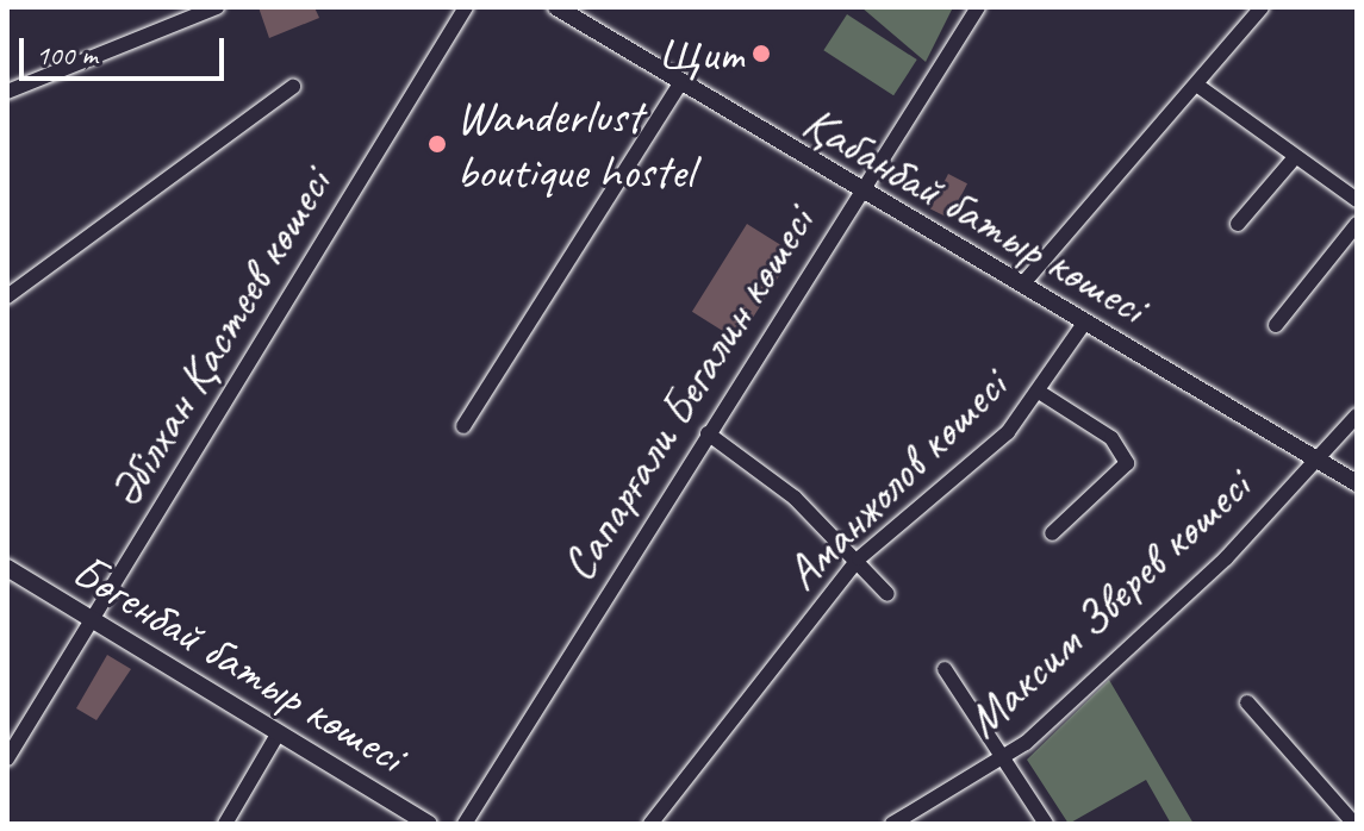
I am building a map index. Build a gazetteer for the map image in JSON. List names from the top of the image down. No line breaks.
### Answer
{"streets":{"street":["Қабанбай батыр көшесі","Әбілхан Қастеев көшесі","Сапарғали Бегалин көшесі","Аманжолов көшесі","Максим Зверев көшесі","Бөгенбай батыр көшесі"]},"crossings":[["Қабанбай батыр көшесі","Сапарғали Бегалин көшесі"],["Қабанбай батыр көшесі","Аманжолов көшесі"],["Қабанбай батыр көшесі","Максим Зверев көшесі"],["Әбілхан Қастеев көшесі","Бөгенбай батыр көшесі"]],"places":["Щит","Wanderlust boutique hostel"],"scale_bar":"100 m"}
